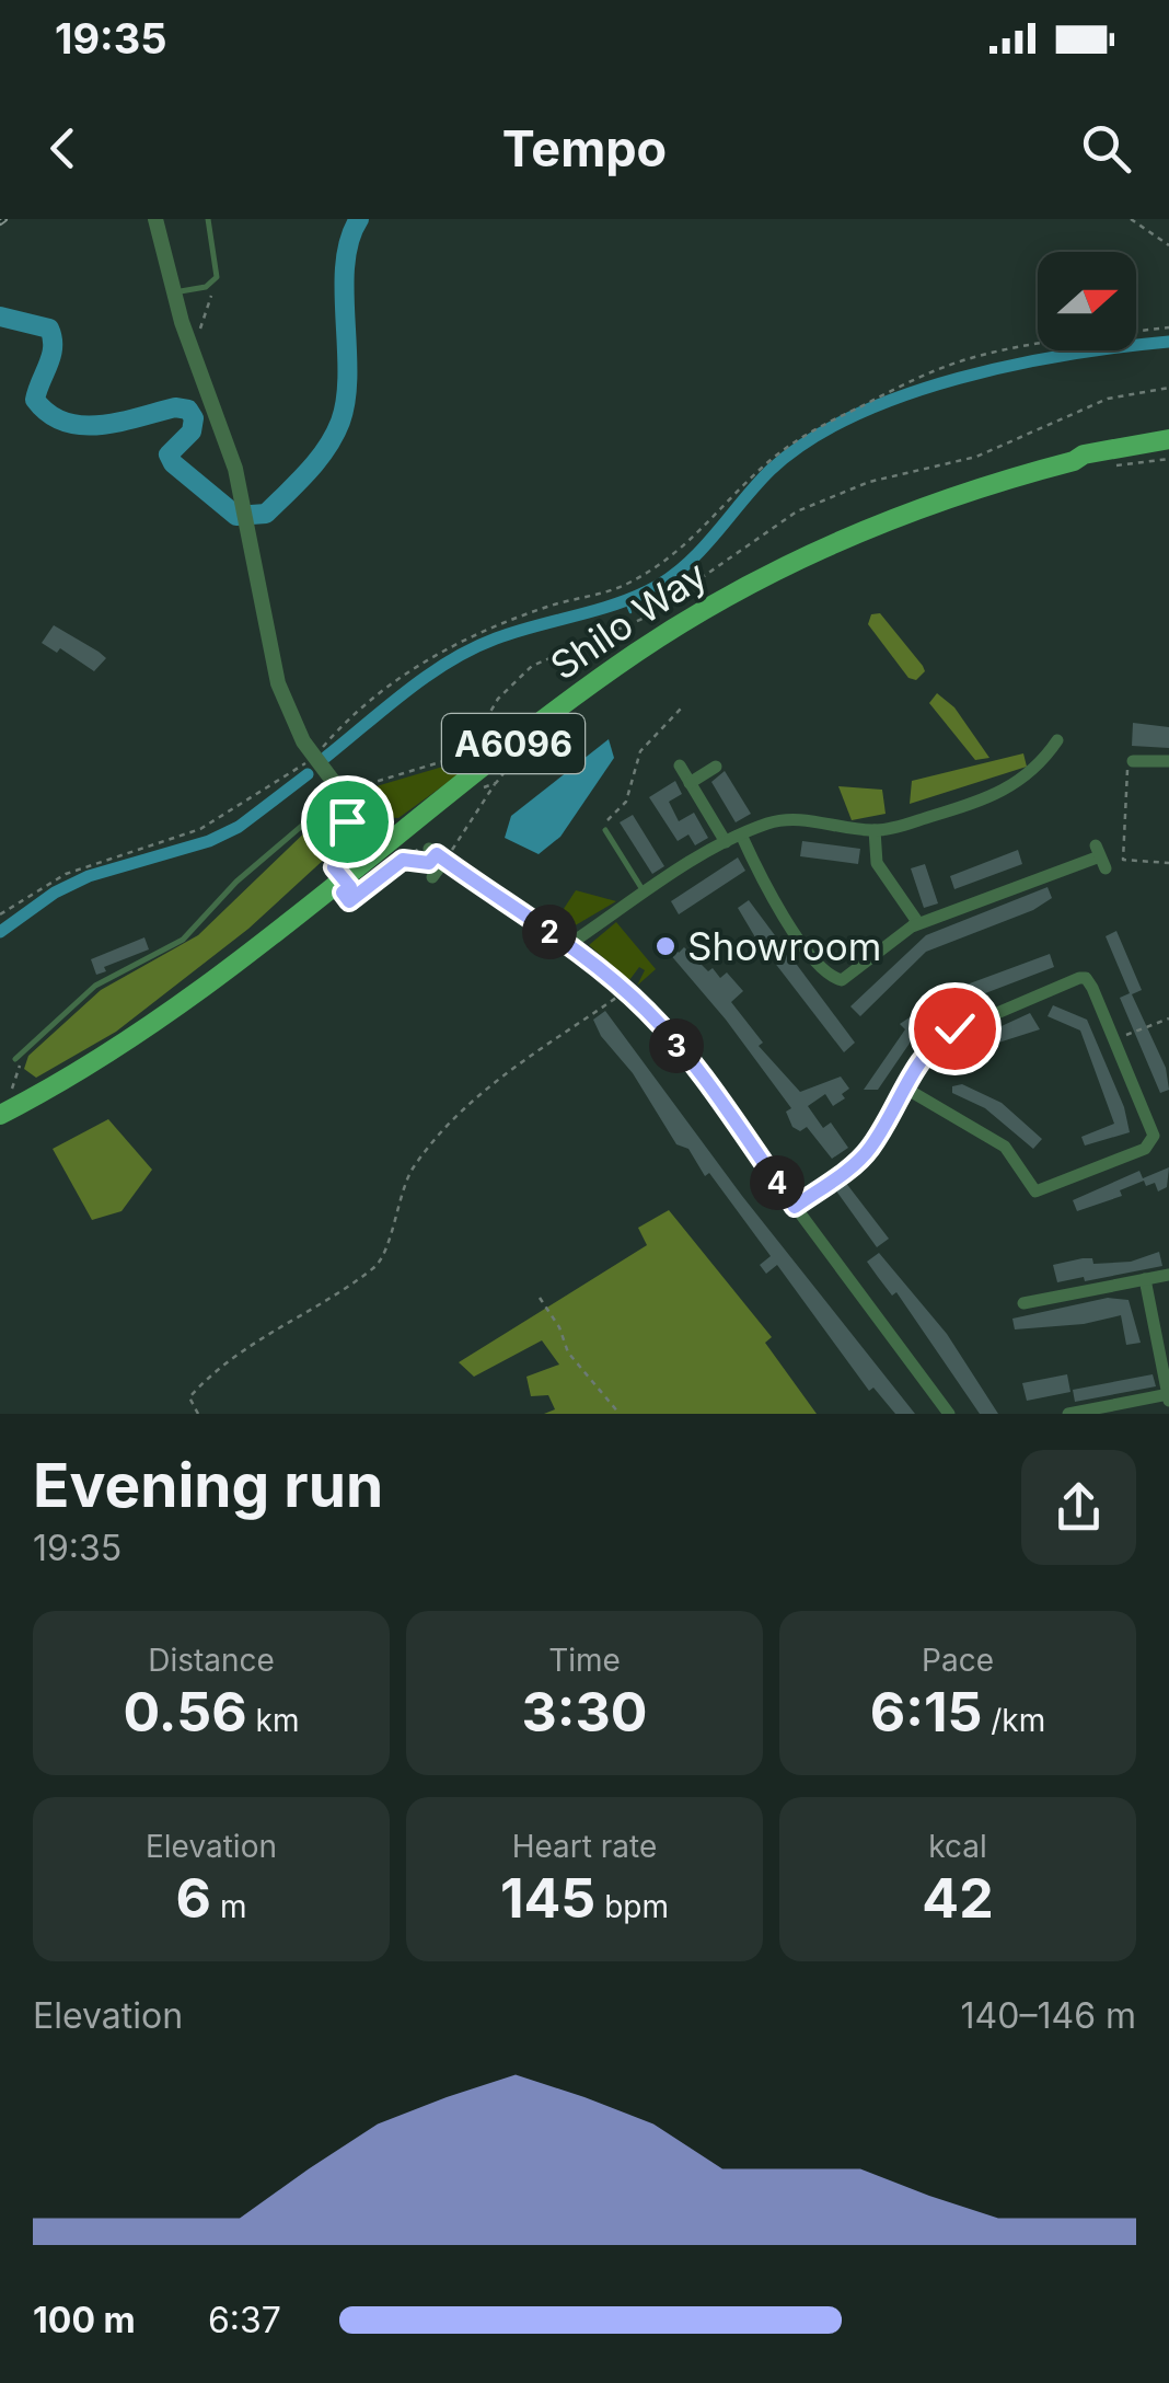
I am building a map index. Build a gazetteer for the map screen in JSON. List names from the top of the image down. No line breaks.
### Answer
{"streets":{"main road":["Shilo Way","A6096"]},"places":["Showroom"],"north":"right","page":{"status":"19:35","header":"Tempo","pins":["2","3","4"],"heading":["Evening run","19:35"],"stats":[["Distance","0.56 km"],["Time","3:30"],["Pace","6:15 /km"],["Elevation","6 m"],["Heart rate","145 bpm"],["kcal","42"]],"chart":["Elevation","140–146 m"],"list":[{"name":"100 m","note":"6:37"}]}}
